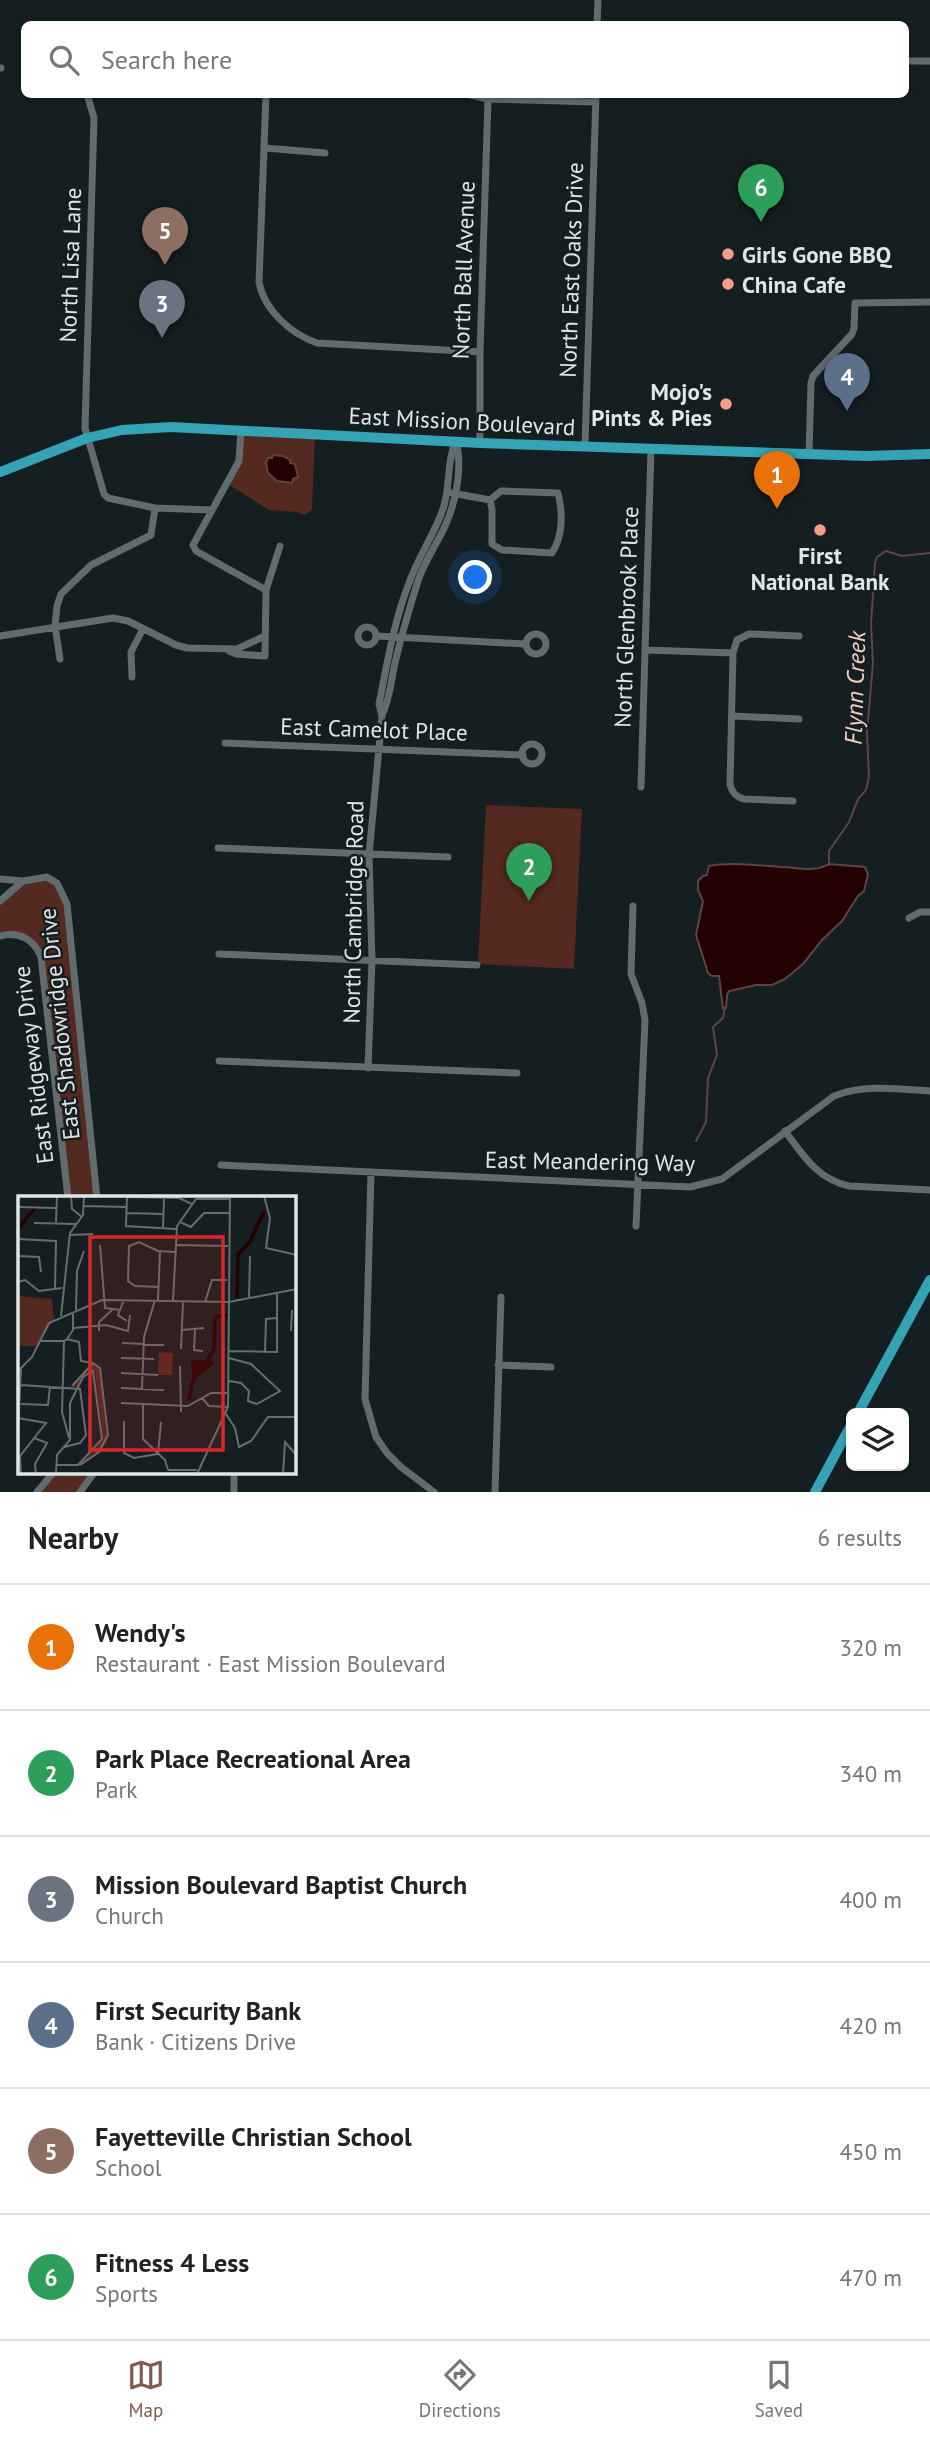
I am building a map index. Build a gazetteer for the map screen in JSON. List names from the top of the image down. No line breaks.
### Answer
{"streets":{"main road":["East Mission Boulevard"],"street":["North Lisa Lane","North Ball Avenue","North East Oaks Drive","North Glenbrook Place","East Camelot Place","North Cambridge Road","East Shadowridge Drive","East Ridgeway Drive","East Meandering Way"]},"crossings":[["North Lisa Lane","East Mission Boulevard"],["North Ball Avenue","East Mission Boulevard"],["North East Oaks Drive","East Mission Boulevard"],["East Mission Boulevard","North Glenbrook Place"],["East Mission Boulevard","North Cambridge Road"],["East Camelot Place","North Cambridge Road"]],"water":["Flynn Creek"],"places":["Girls Gone BBQ","China Cafe","Mojo's Pints & Pies","First National Bank"],"page":{"search":"Search here","pins":["6","5","3","4","1","2"],"heading":["Nearby","6 results"],"list":[{"mark":"1","name":"Wendy's","note":"Restaurant · East Mission Boulevard","value":"320 m"},{"mark":"2","name":"Park Place Recreational Area","note":"Park","value":"340 m"},{"mark":"3","name":"Mission Boulevard Baptist Church","note":"Church","value":"400 m"},{"mark":"4","name":"First Security Bank","note":"Bank · Citizens Drive","value":"420 m"},{"mark":"5","name":"Fayetteville Christian School","note":"School","value":"450 m"},{"mark":"6","name":"Fitness 4 Less","note":"Sports","value":"470 m"}],"nav":["Map","Directions","Saved"]}}
